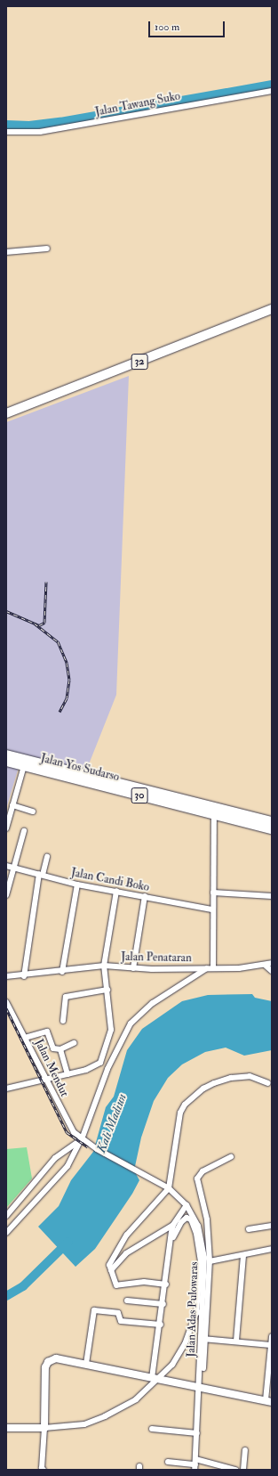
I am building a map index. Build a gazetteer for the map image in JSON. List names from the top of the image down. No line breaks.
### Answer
{"streets":{"highway":["32","Jalan Yos Sudarso","30"],"street":["Jalan Tawang Suko","Jalan Candi Boko","Jalan Penataran","Jalan Mendut","Jalan Adas Pulowaras"]},"crossings":[["Jalan Penataran","Jalan Mendut"],["Jalan Mendut","Jalan Adas Pulowaras"]],"water":["Kali Madiun"],"scale_bar":"100 m"}
